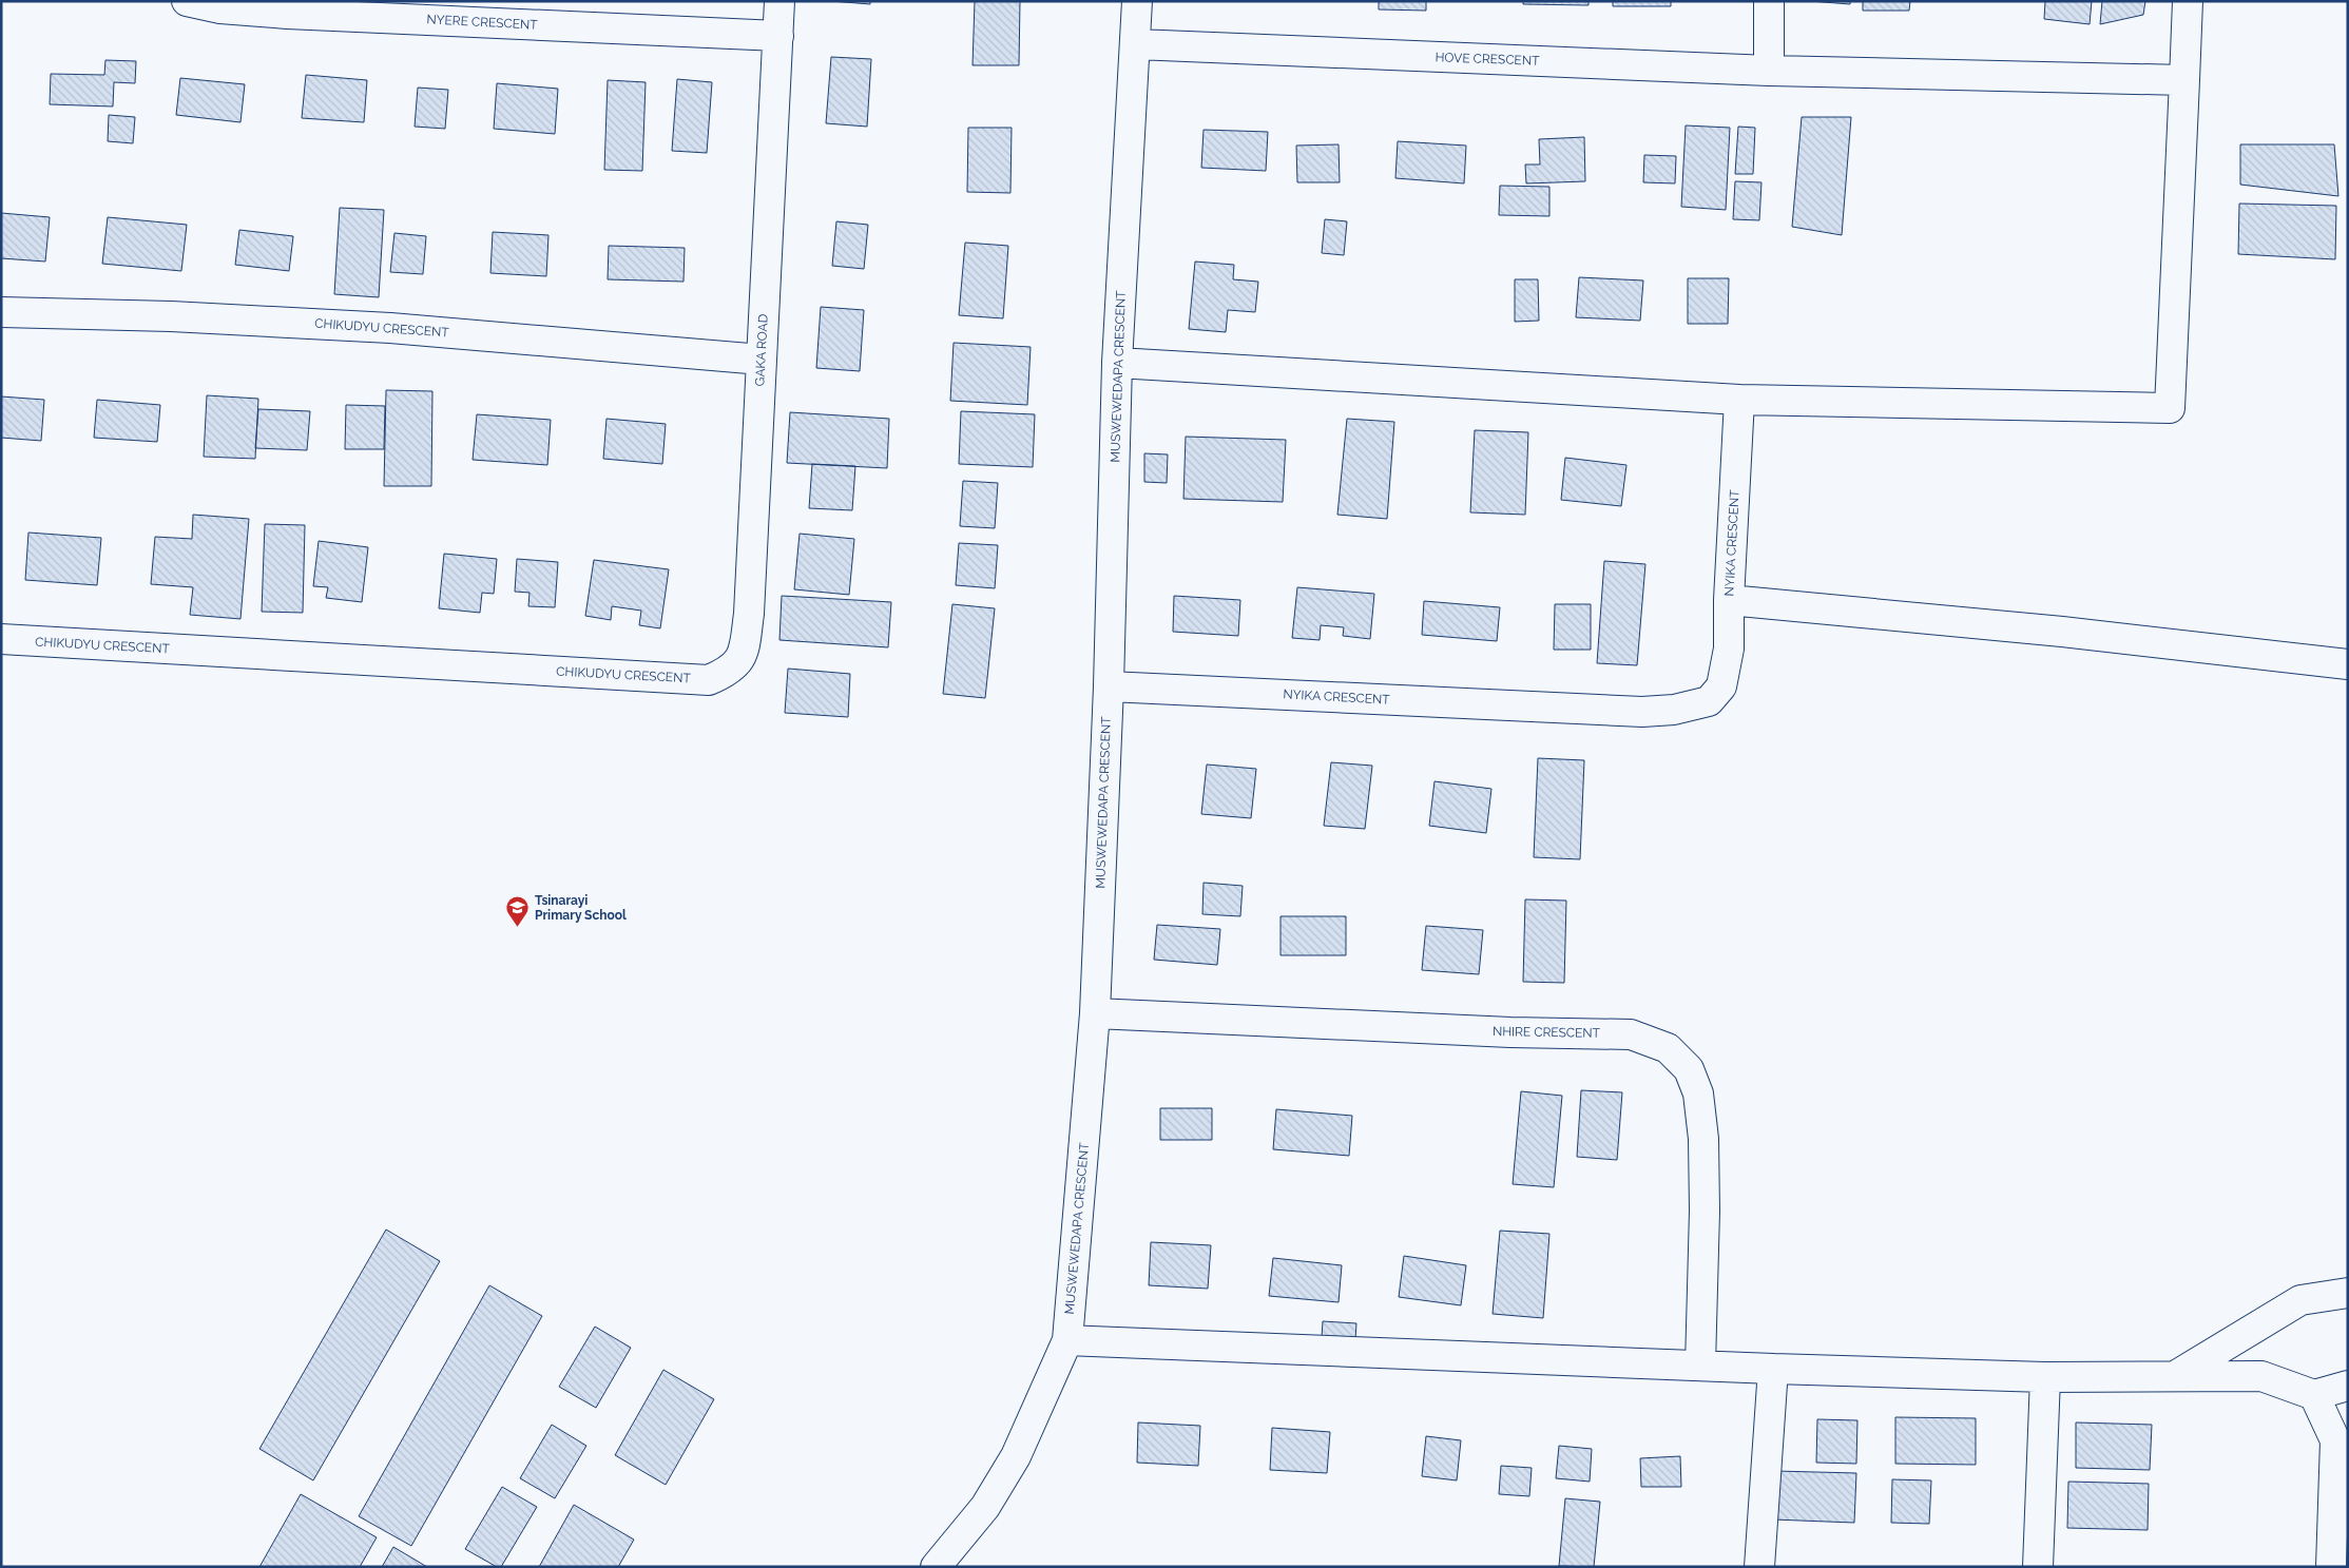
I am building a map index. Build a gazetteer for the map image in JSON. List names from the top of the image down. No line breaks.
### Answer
{"streets":{"street":["NYERE CRESCENT","HOVE CRESCENT","CHIKUDYU CRESCENT","GAKA ROAD","MUSWEWEDAPA CRESCENT","NYIKA CRESCENT","NHIRE CRESCENT"]},"crossings":[["NYERE CRESCENT","GAKA ROAD"],["HOVE CRESCENT","MUSWEWEDAPA CRESCENT"],["CHIKUDYU CRESCENT","GAKA ROAD"],["MUSWEWEDAPA CRESCENT","NYIKA CRESCENT"],["MUSWEWEDAPA CRESCENT","NHIRE CRESCENT"]],"places":{"school or university":["Tsinarayi Primary School"]}}
